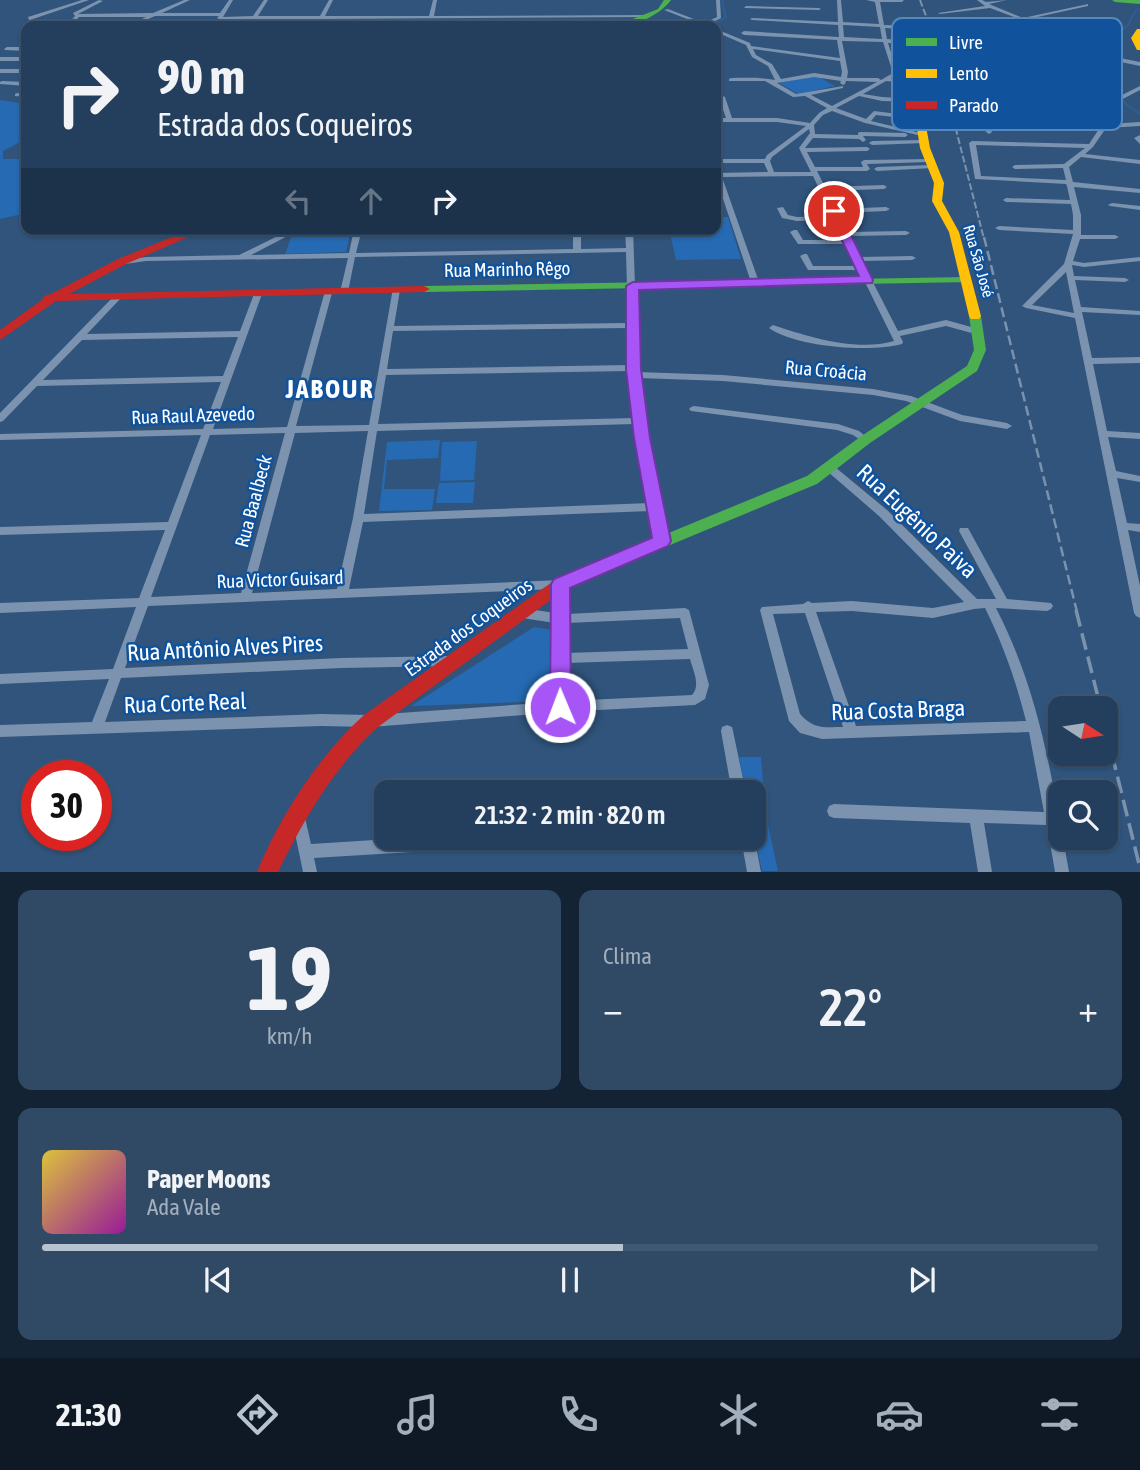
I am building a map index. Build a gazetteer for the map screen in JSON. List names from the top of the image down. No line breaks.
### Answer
{"streets":{"street":["Rua São José","Rua Marinho Rêgo","Rua Croácia","Rua Raul Azevedo","Rua Baalbeck","Rua Eugênio Paiva","Rua Victor Guisard","Estrada dos Coqueiros","Rua Antônio Alves Pires","Rua Corte Real","Rua Costa Braga"]},"crossings":[["Rua São José","Rua Marinho Rêgo"],["Rua São José","Estrada dos Coqueiros"],["Rua Marinho Rêgo","Rua Baalbeck"],["Rua Croácia","Estrada dos Coqueiros"],["Rua Raul Azevedo","Rua Baalbeck"],["Rua Baalbeck","Rua Victor Guisard"],["Rua Eugênio Paiva","Estrada dos Coqueiros"],["Rua Eugênio Paiva","Rua Costa Braga"],["Rua Victor Guisard","Estrada dos Coqueiros"],["Estrada dos Coqueiros","Rua Antônio Alves Pires"],["Estrada dos Coqueiros","Rua Corte Real"]],"districts":["JABOUR"],"legend":["Livre","Lento","Parado"],"north":"right","page":{"turn":["90 m","Estrada dos Coqueiros"],"limit":"30","trip":"21:32 · 2 min · 820 m","tile":[["19","km/h"],"Clima"],"heat":["−","22°","+"],"song":["Paper Moons","Ada Vale"],"tabs":"21:30"}}
